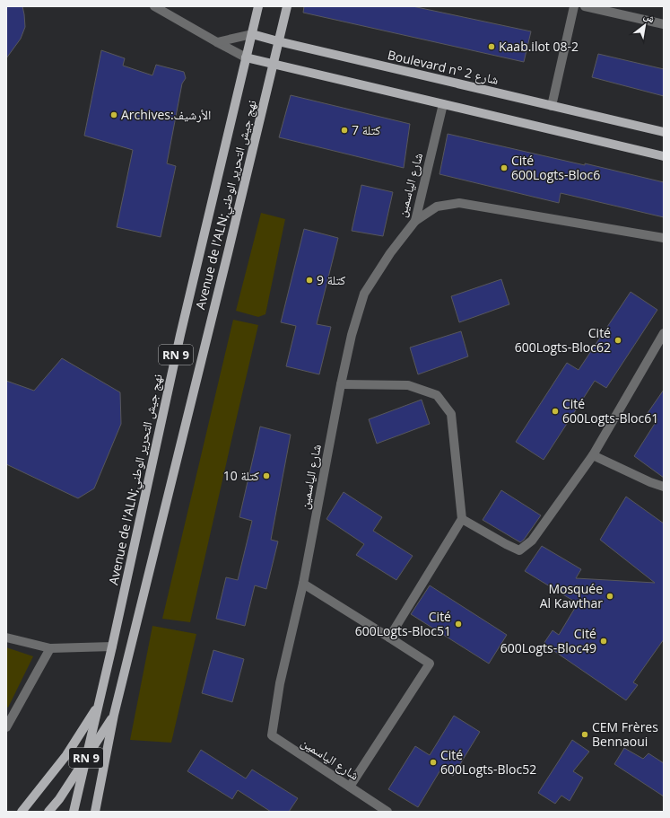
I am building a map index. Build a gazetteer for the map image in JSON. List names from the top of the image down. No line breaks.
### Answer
{"streets":{"main road":["Boulevard n° شارع 2","Avenue de l'ALN;نهج جيش التحرير الوطني","RN 9"],"street":["شارع الياسمين"]},"crossings":[["Boulevard n° شارع 2","Avenue de l'ALN;نهج جيش التحرير الوطني"]],"places":["Kaab.ilot 08-2","Archives:الأرشيف","كتلة 7","Cité 600Logts-Bloc6","كتلة 9","Cité 600Logts-Bloc62","Cité 600Logts-Bloc61","كتلة 10","Mosquée Al Kawthar","Cité 600Logts-Bloc51","Cité 600Logts-Bloc49","CEM Frères Bennaoui","Cité 600Logts-Bloc52"],"north":"top right"}
